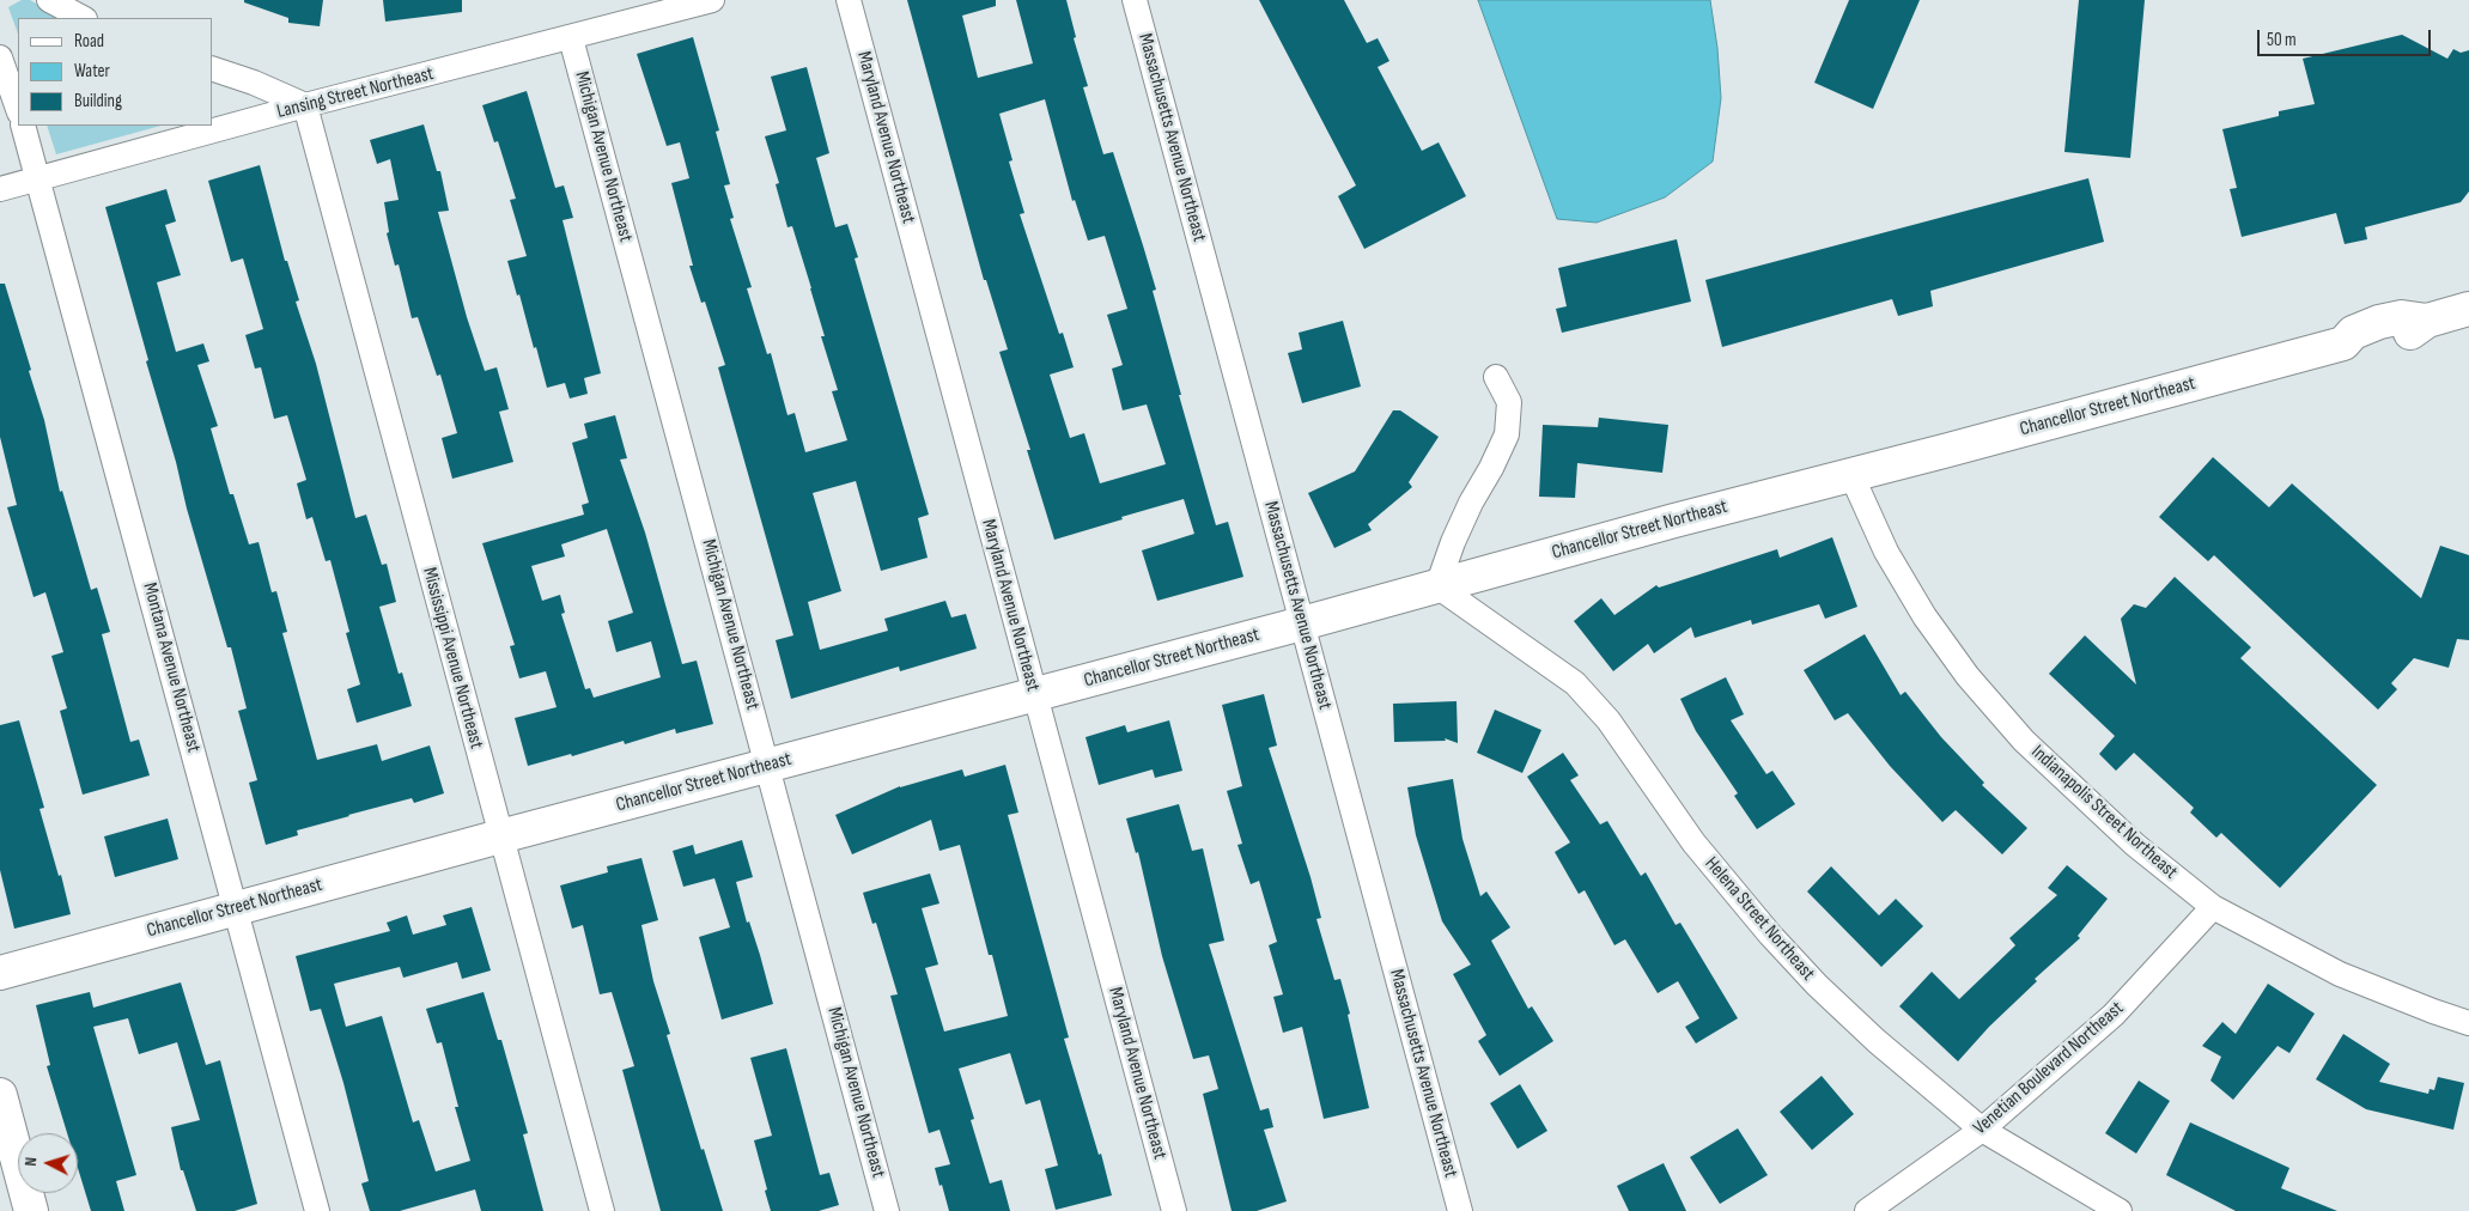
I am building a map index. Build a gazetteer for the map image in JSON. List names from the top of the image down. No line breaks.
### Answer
{"streets":{"street":["Lansing Street Northeast","Maryland Avenue Northeast","Massachusetts Avenue Northeast","Michigan Avenue Northeast","Chancellor Street Northeast","Mississippi Avenue Northeast","Montana Avenue Northeast","Indianapolis Street Northeast","Helena Street Northeast","Venetian Boulevard Northeast"]},"crossings":[["Lansing Street Northeast","Michigan Avenue Northeast"],["Lansing Street Northeast","Mississippi Avenue Northeast"],["Lansing Street Northeast","Montana Avenue Northeast"],["Maryland Avenue Northeast","Chancellor Street Northeast"],["Massachusetts Avenue Northeast","Chancellor Street Northeast"],["Michigan Avenue Northeast","Chancellor Street Northeast"],["Chancellor Street Northeast","Mississippi Avenue Northeast"],["Chancellor Street Northeast","Montana Avenue Northeast"],["Chancellor Street Northeast","Indianapolis Street Northeast"],["Chancellor Street Northeast","Helena Street Northeast"],["Indianapolis Street Northeast","Venetian Boulevard Northeast"],["Helena Street Northeast","Venetian Boulevard Northeast"]],"legend":["Road","Water","Building"],"scale_bar":"50 m","north":"left"}
